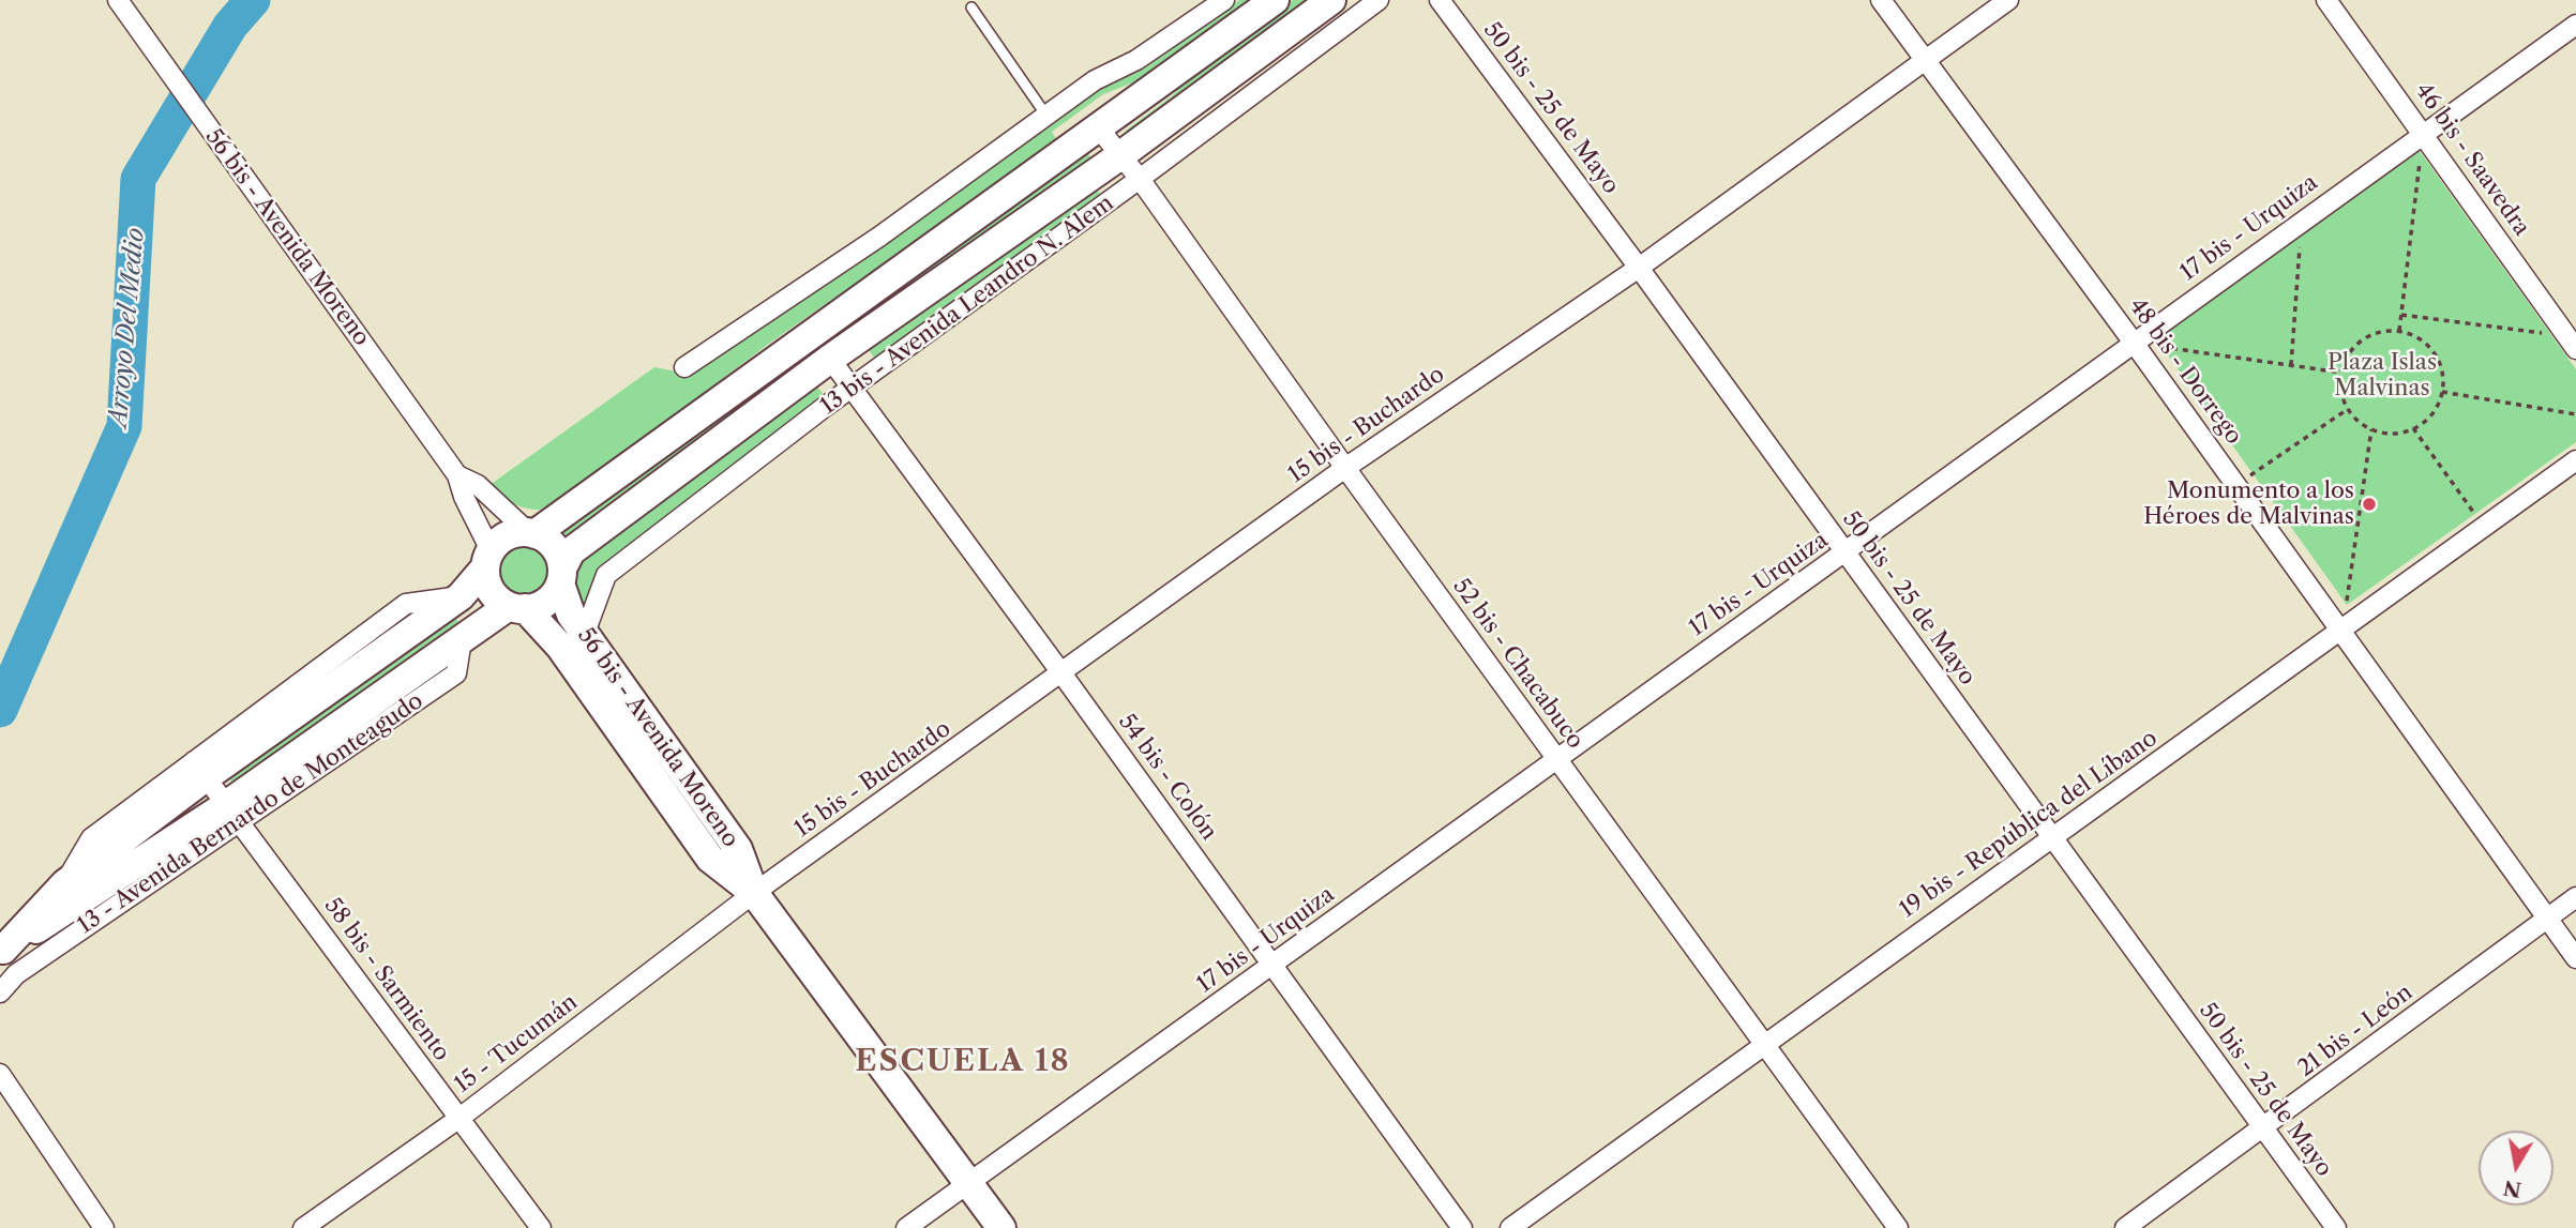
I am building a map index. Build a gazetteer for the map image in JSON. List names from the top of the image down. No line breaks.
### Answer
{"streets":{"main road":["56 bis - Avenida Moreno","13 bis - Avenida Leandro N. Alem","13 - Avenida Bernardo de Monteagudo"],"street":["50 bis - 25 de Mayo","46 bis - Saavedra","17 bis - Urquiza","48 bis - Dorrego","15 bis - Buchardo","52 bis - Chacabuco","54 bis - Colón","19 bis - República del Líbano","58 bis - Sarmiento","21 bis - León","15 - Tucumán"]},"crossings":[["50 bis - 25 de Mayo","17 bis - Urquiza"],["50 bis - 25 de Mayo","15 bis - Buchardo"],["50 bis - 25 de Mayo","19 bis - República del Líbano"],["50 bis - 25 de Mayo","21 bis - León"],["46 bis - Saavedra","17 bis - Urquiza"],["17 bis - Urquiza","56 bis - Avenida Moreno"],["17 bis - Urquiza","48 bis - Dorrego"],["17 bis - Urquiza","52 bis - Chacabuco"],["17 bis - Urquiza","54 bis - Colón"],["56 bis - Avenida Moreno","13 bis - Avenida Leandro N. Alem"],["56 bis - Avenida Moreno","15 bis - Buchardo"],["56 bis - Avenida Moreno","13 - Avenida Bernardo de Monteagudo"],["56 bis - Avenida Moreno","15 - Tucumán"],["13 bis - Avenida Leandro N. Alem","52 bis - Chacabuco"],["13 bis - Avenida Leandro N. Alem","54 bis - Colón"],["13 bis - Avenida Leandro N. Alem","13 - Avenida Bernardo de Monteagudo"],["48 bis - Dorrego","15 bis - Buchardo"],["48 bis - Dorrego","19 bis - República del Líbano"],["48 bis - Dorrego","21 bis - León"],["15 bis - Buchardo","52 bis - Chacabuco"],["15 bis - Buchardo","54 bis - Colón"],["15 bis - Buchardo","15 - Tucumán"],["52 bis - Chacabuco","19 bis - República del Líbano"],["13 - Avenida Bernardo de Monteagudo","58 bis - Sarmiento"],["58 bis - Sarmiento","15 - Tucumán"]],"districts":["ESCUELA 18"],"water":["Arroyo Del Medio"],"parks":["Plaza Islas Malvinas"],"places":["Monumento a los Héroes de Malvinas"],"north":"bottom"}
